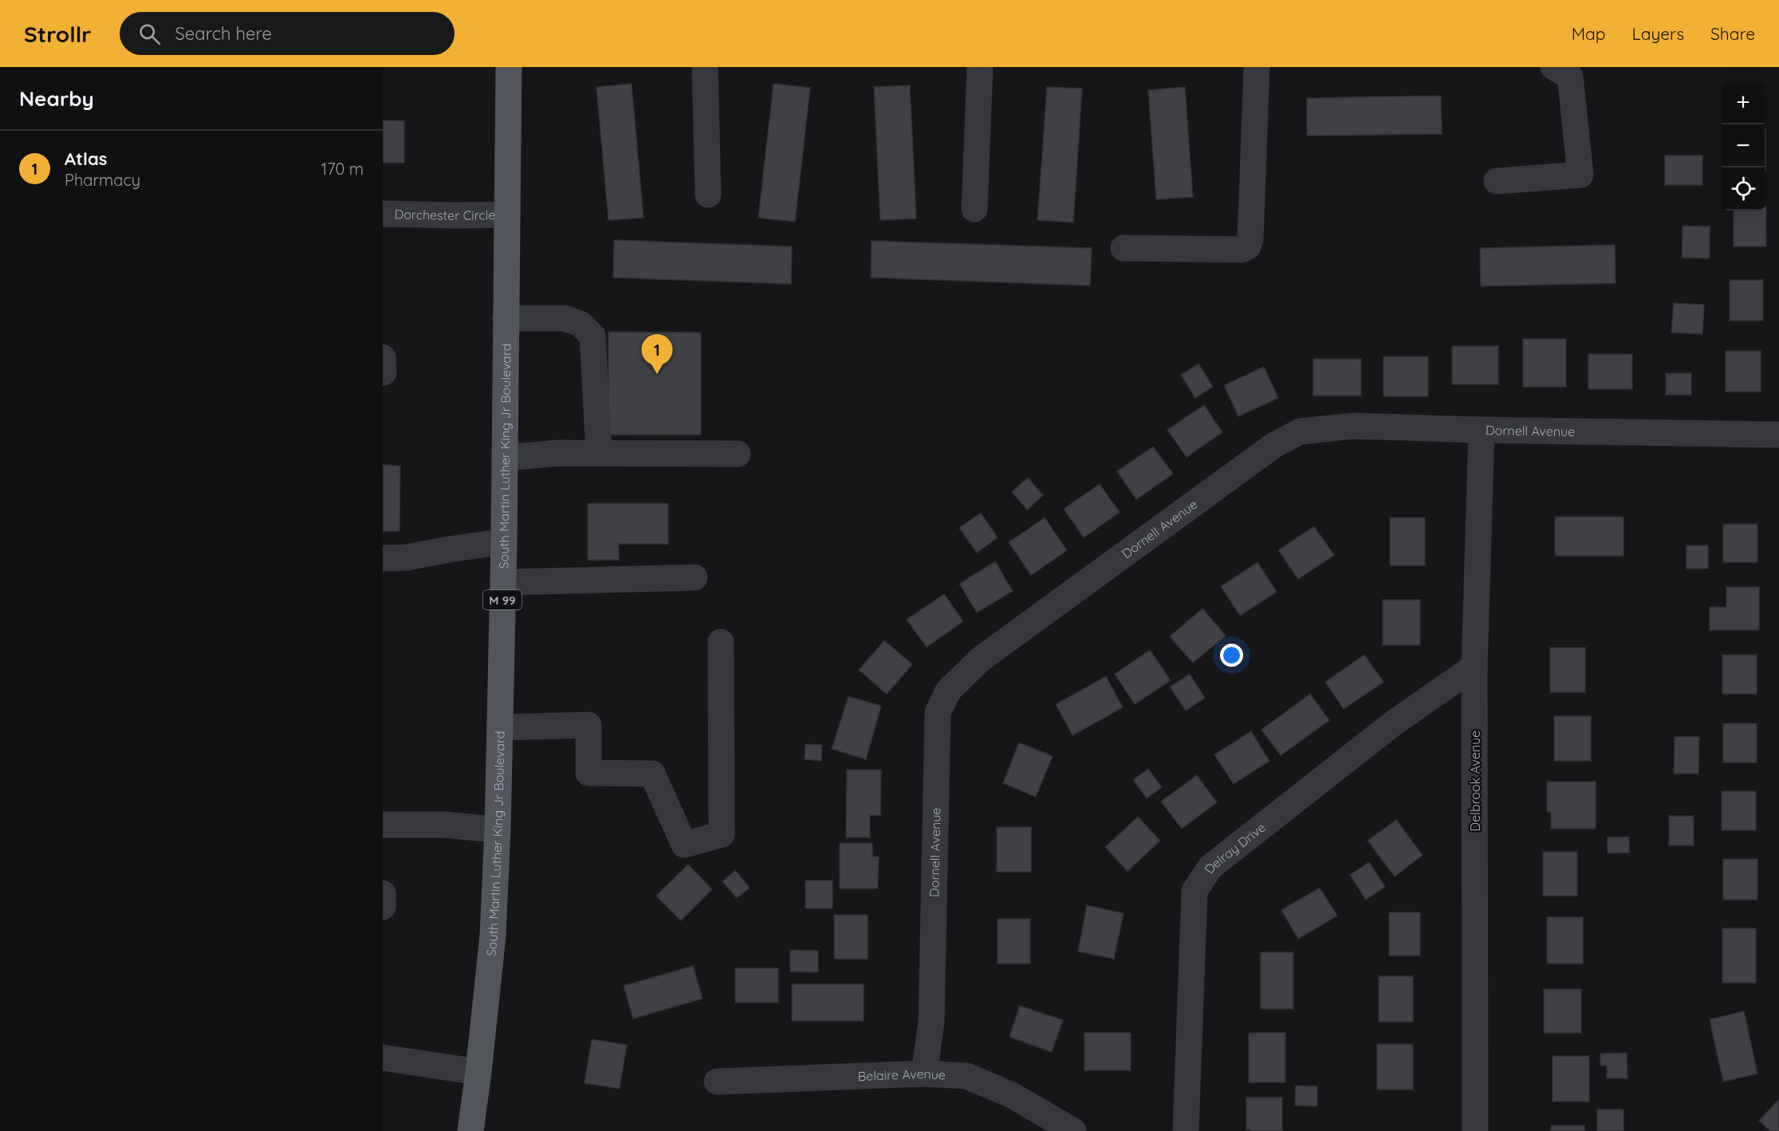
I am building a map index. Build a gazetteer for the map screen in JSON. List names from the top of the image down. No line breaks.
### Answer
{"streets":{"main road":["South Martin Luther King Jr Boulevard","M 99"],"street":["Dorchester Circle","Dornell Avenue","Delbrook Avenue","Delray Drive","Belaire Avenue"]},"crossings":[["Dorchester Circle","South Martin Luther King Jr Boulevard"],["Dornell Avenue","Delbrook Avenue"],["Dornell Avenue","Belaire Avenue"],["Delbrook Avenue","Delray Drive"]],"page":{"header":"Strollr","search":"Search here","nav":["Map","Layers","Share"],"heading":"Nearby","map_buttons":["+","−"],"list":[{"mark":"1","name":"Atlas","note":"Pharmacy","value":"170 m"}],"pins":"1"}}
